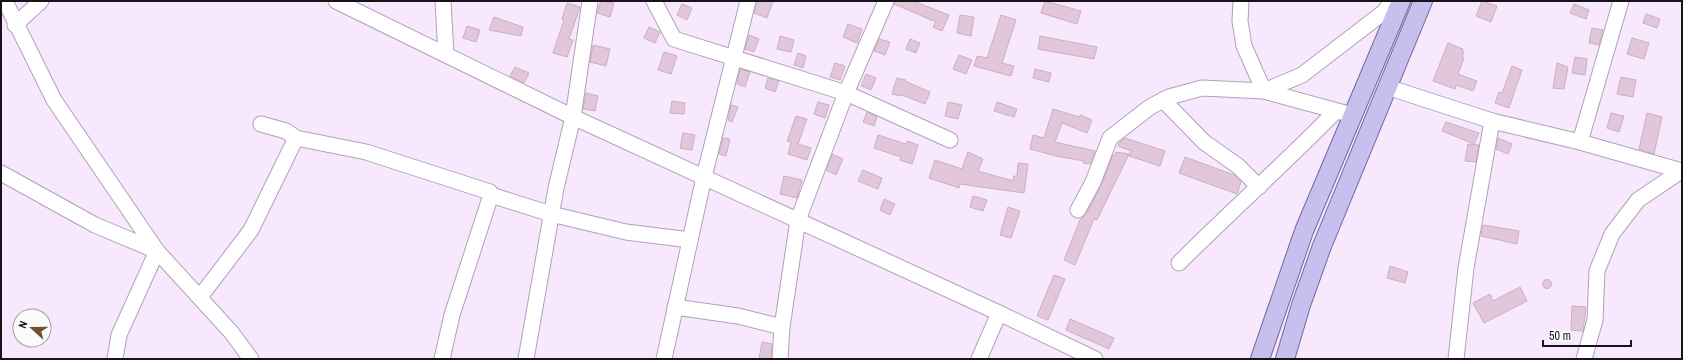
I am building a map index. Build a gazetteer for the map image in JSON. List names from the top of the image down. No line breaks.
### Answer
{"scale_bar":"50 m","north":"left"}
